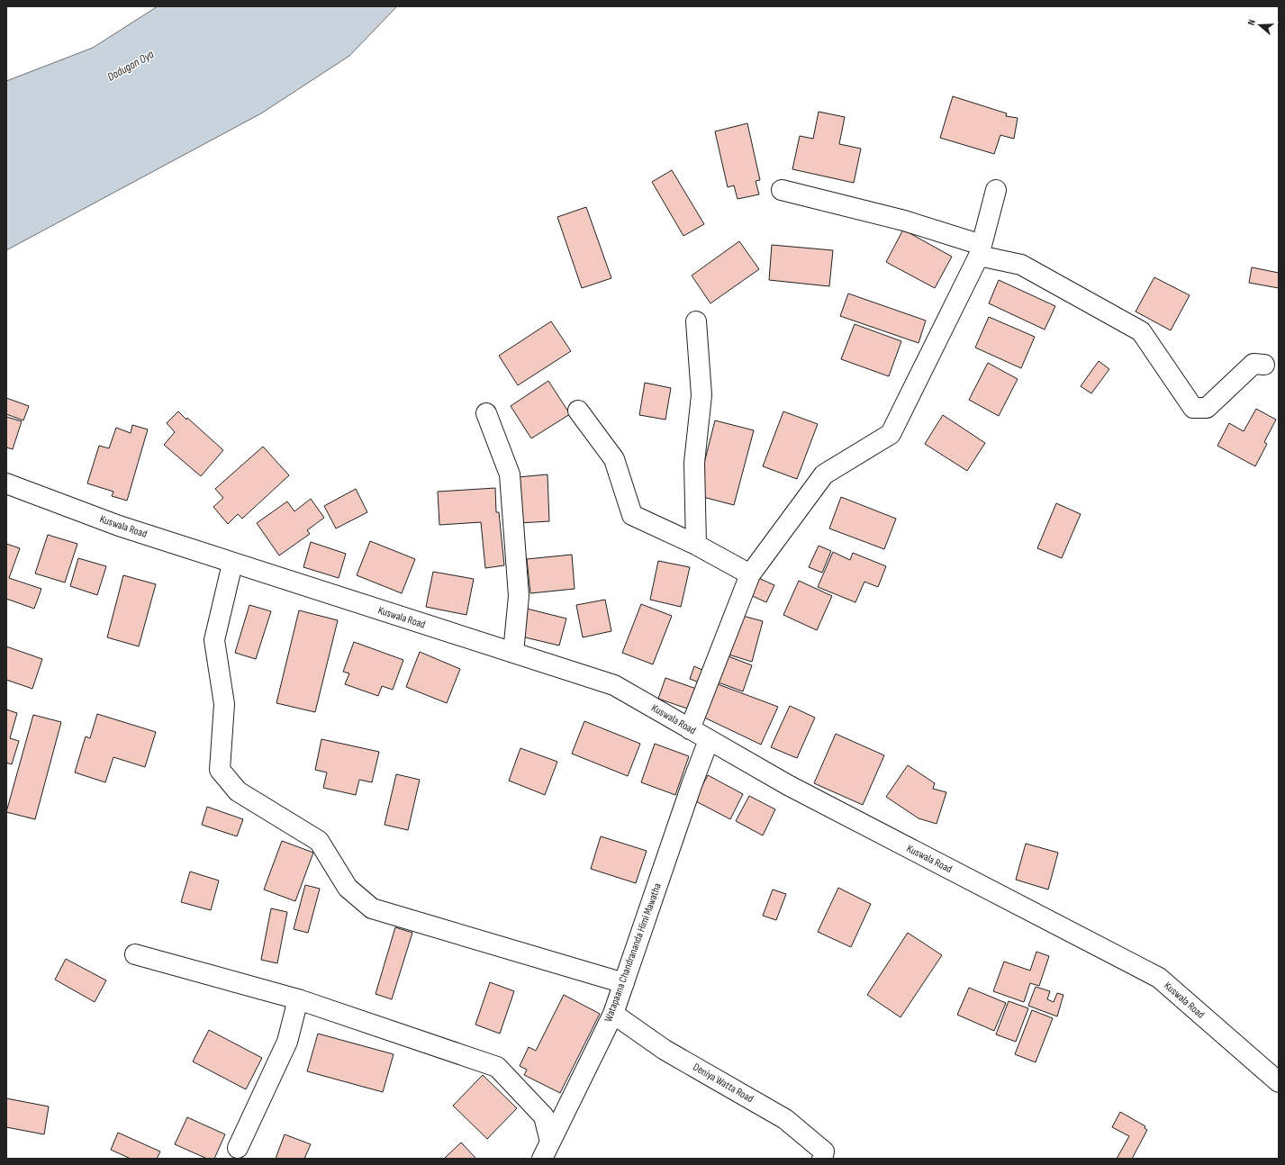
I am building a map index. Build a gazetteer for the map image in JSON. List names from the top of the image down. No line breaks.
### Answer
{"streets":{"street":["Kuswala Road","Watapaana Chandrananda Himi Mawatha","Deniya Watta Road"]},"crossings":[["Kuswala Road","Watapaana Chandrananda Himi Mawatha"],["Watapaana Chandrananda Himi Mawatha","Deniya Watta Road"]],"water":["Dadugan Oya"],"north":"left"}
